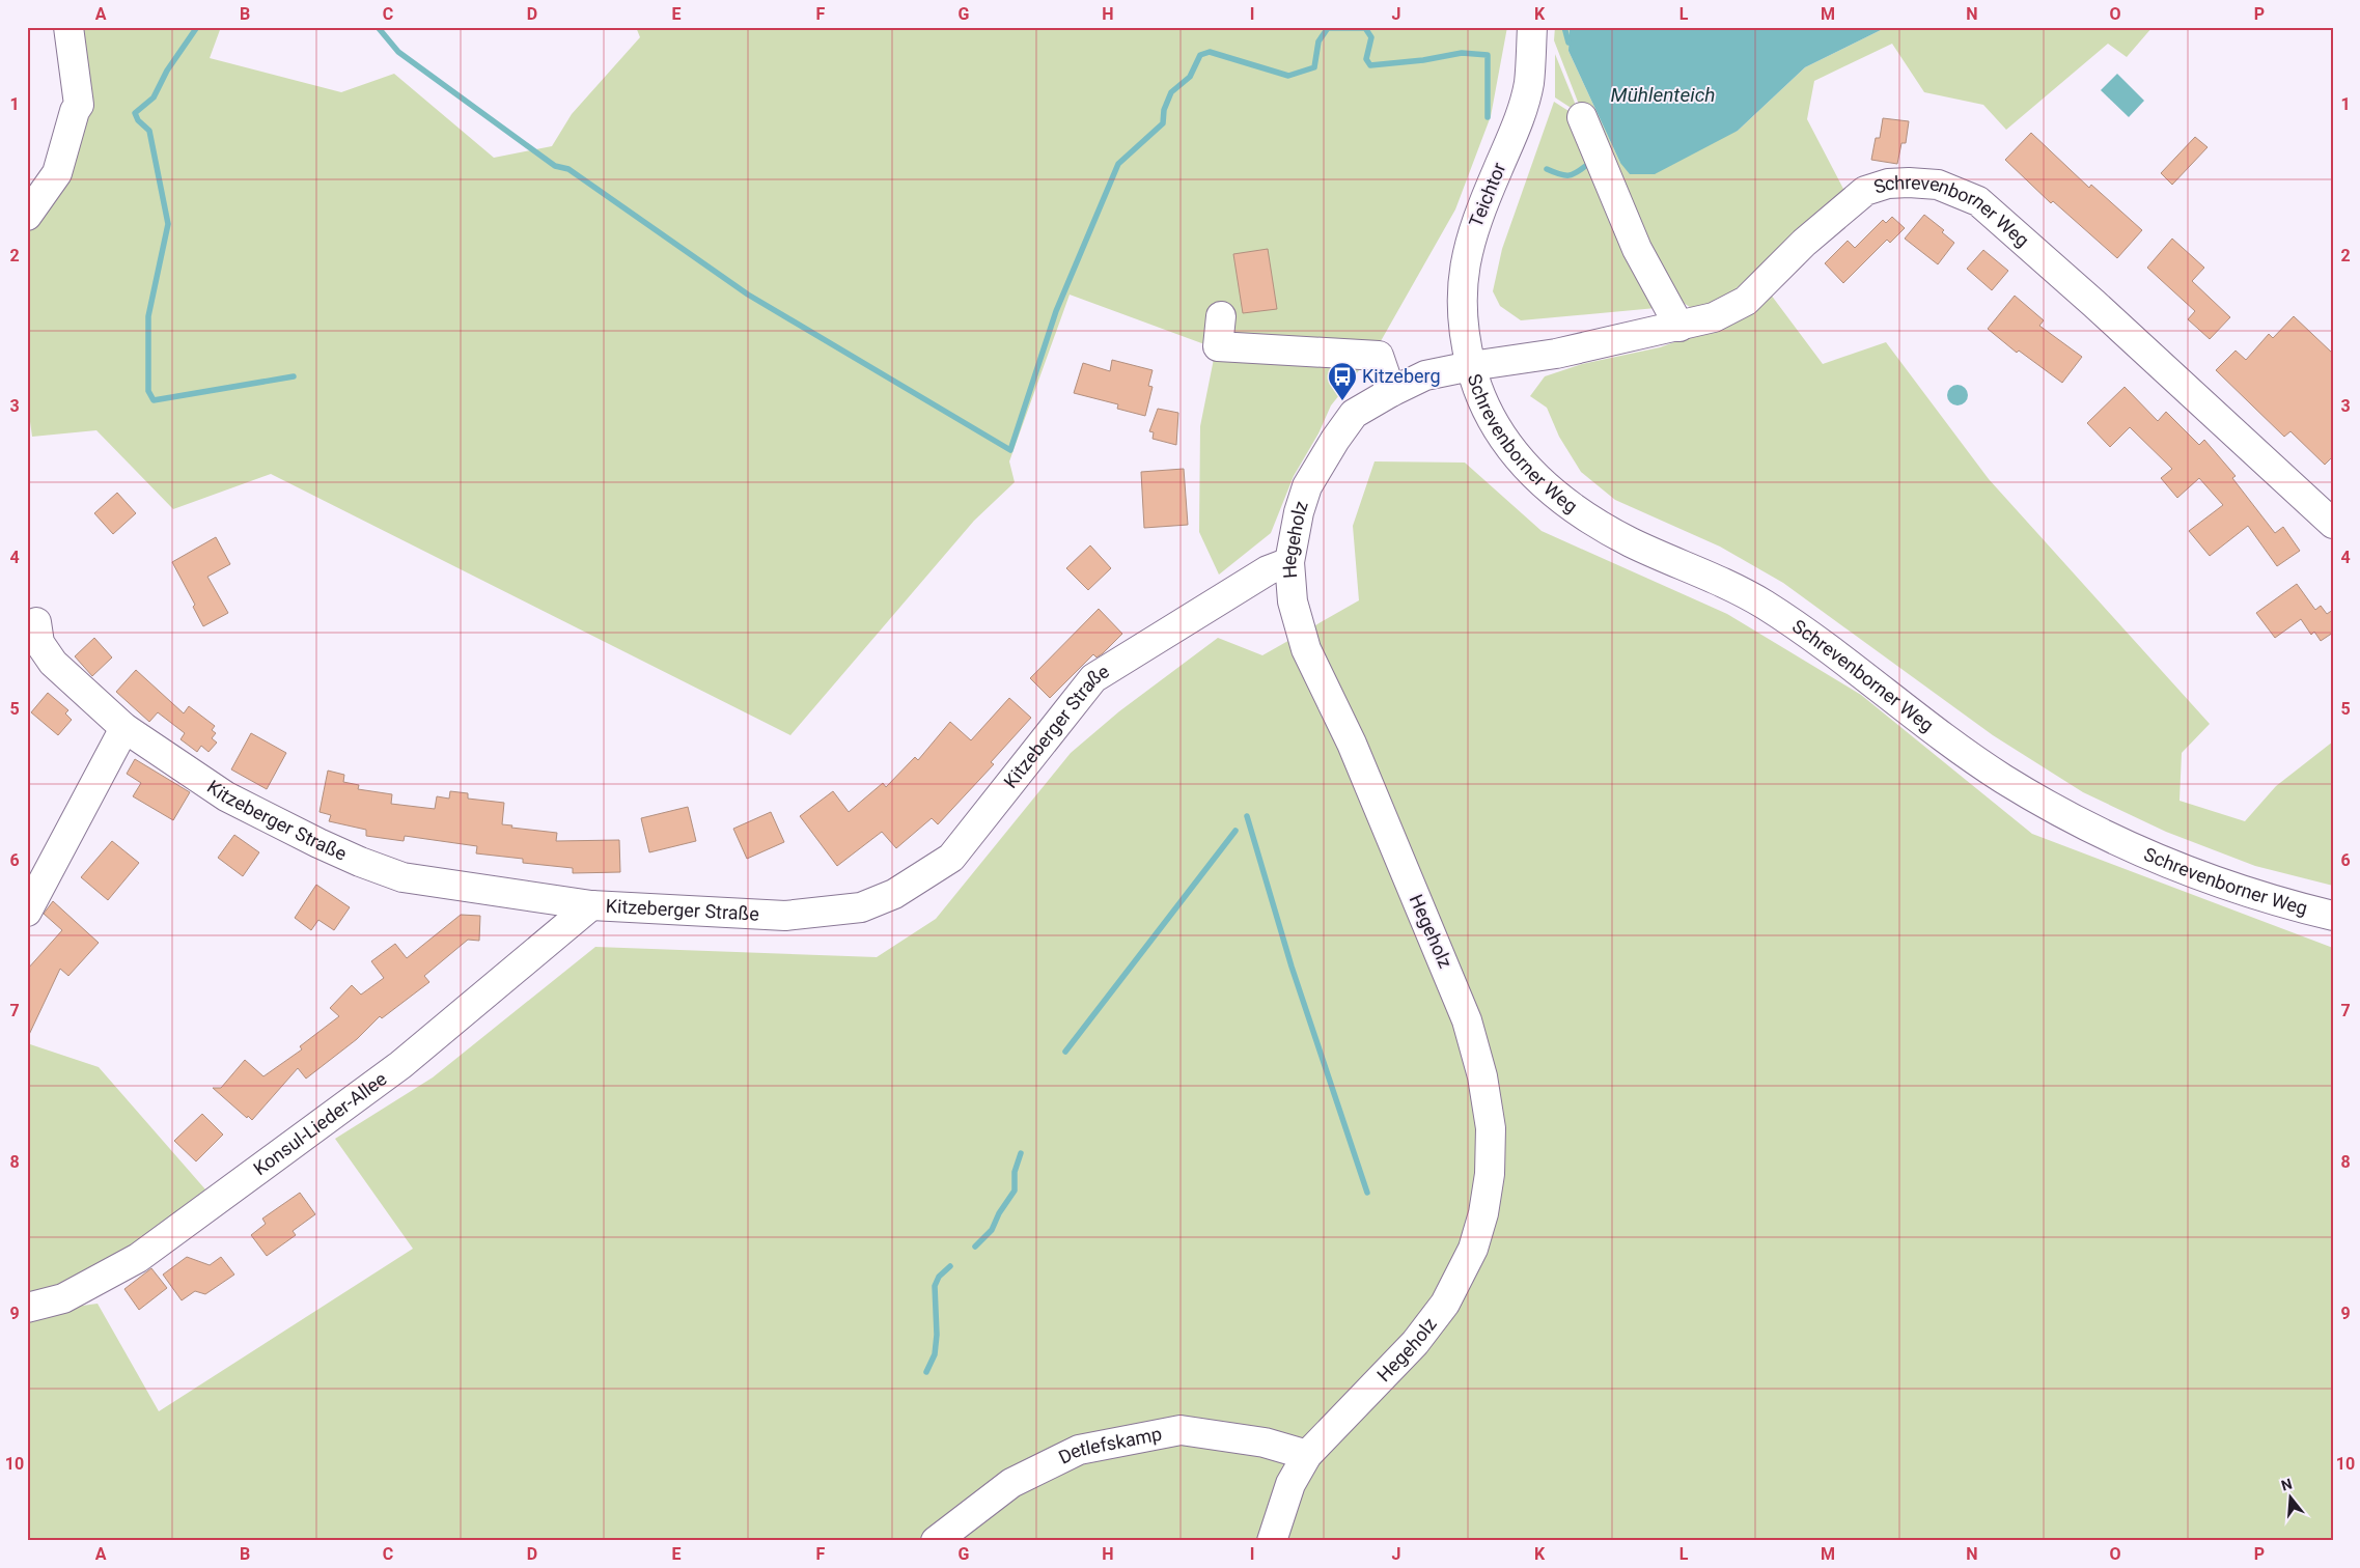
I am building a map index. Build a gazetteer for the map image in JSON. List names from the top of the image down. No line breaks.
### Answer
{"streets":{"street":["Teichtor","Schrevenborner Weg","Hegeholz","Kitzeberger Straße","Konsul-Lieder-Allee","Detlefskamp"]},"crossings":[["Teichtor","Schrevenborner Weg"],["Teichtor","Hegeholz"],["Schrevenborner Weg","Hegeholz"],["Hegeholz","Kitzeberger Straße"],["Hegeholz","Detlefskamp"],["Kitzeberger Straße","Konsul-Lieder-Allee"]],"water":["Mühlenteich"],"places":{"bus stop":["Kitzeberg"]},"north":"top","grid":{"columns":["A","B","C","D","E","F","G","H","I","J","K","L","M","N","O","P"],"rows":["1","2","3","4","5","6","7","8","9","10"]}}
